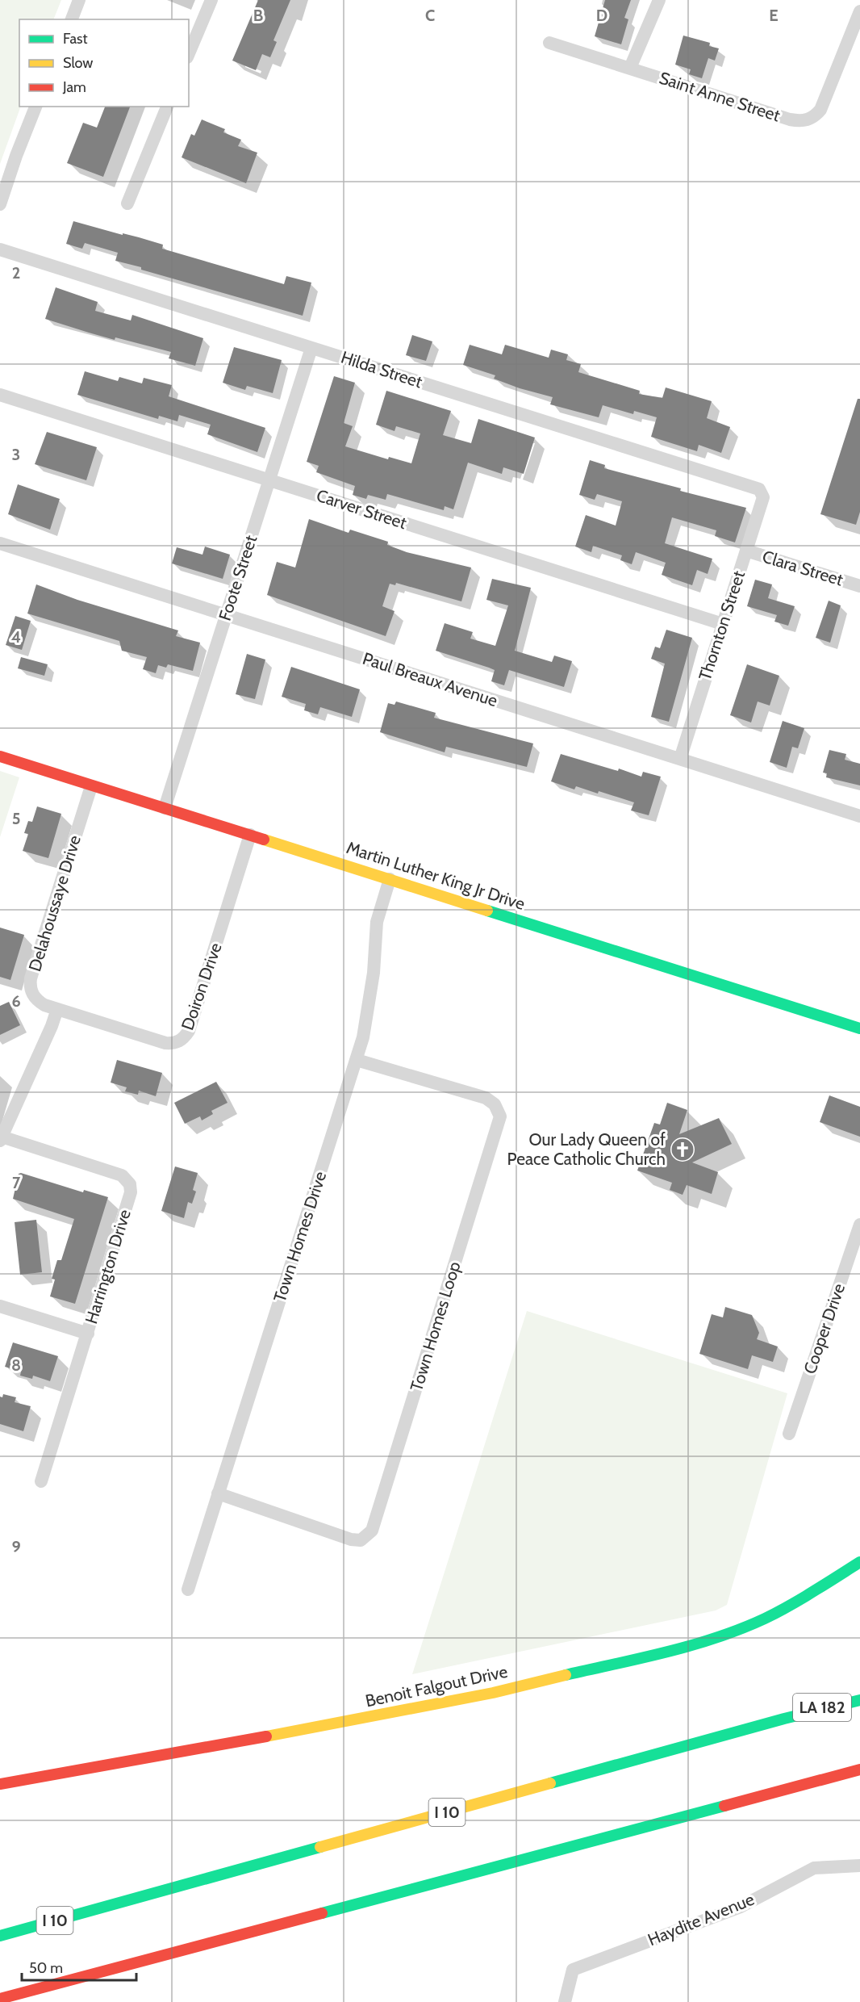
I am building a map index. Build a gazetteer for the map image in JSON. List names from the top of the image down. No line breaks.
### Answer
{"streets":{"main road":["Martin Luther King Jr Drive","Benoit Falgout Drive","LA 182","I 10"],"street":["Saint Anne Street","Hilda Street","Carver Street","Clara Street","Foote Street","Thornton Street","Paul Breaux Avenue","Delahoussaye Drive","Doiron Drive","Town Homes Drive","Harrington Drive","Town Homes Loop","Cooper Drive","Haydite Avenue"]},"crossings":[["Hilda Street","Foote Street"],["Hilda Street","Thornton Street"],["Carver Street","Foote Street"],["Carver Street","Thornton Street"],["Clara Street","Thornton Street"],["Foote Street","Paul Breaux Avenue"],["Foote Street","Martin Luther King Jr Drive"],["Thornton Street","Paul Breaux Avenue"],["Martin Luther King Jr Drive","Delahoussaye Drive"],["Martin Luther King Jr Drive","Doiron Drive"],["Martin Luther King Jr Drive","Town Homes Drive"],["Delahoussaye Drive","Doiron Drive"],["Town Homes Drive","Town Homes Loop"],["LA 182","I 10"]],"places":{"church":["Our Lady Queen of Peace Catholic Church"]},"legend":["Fast","Slow","Jam"],"scale_bar":"50 m","grid":{"columns":["B","C","D","E"],"rows":["2","3","4","5","6","7","8","9"]}}
